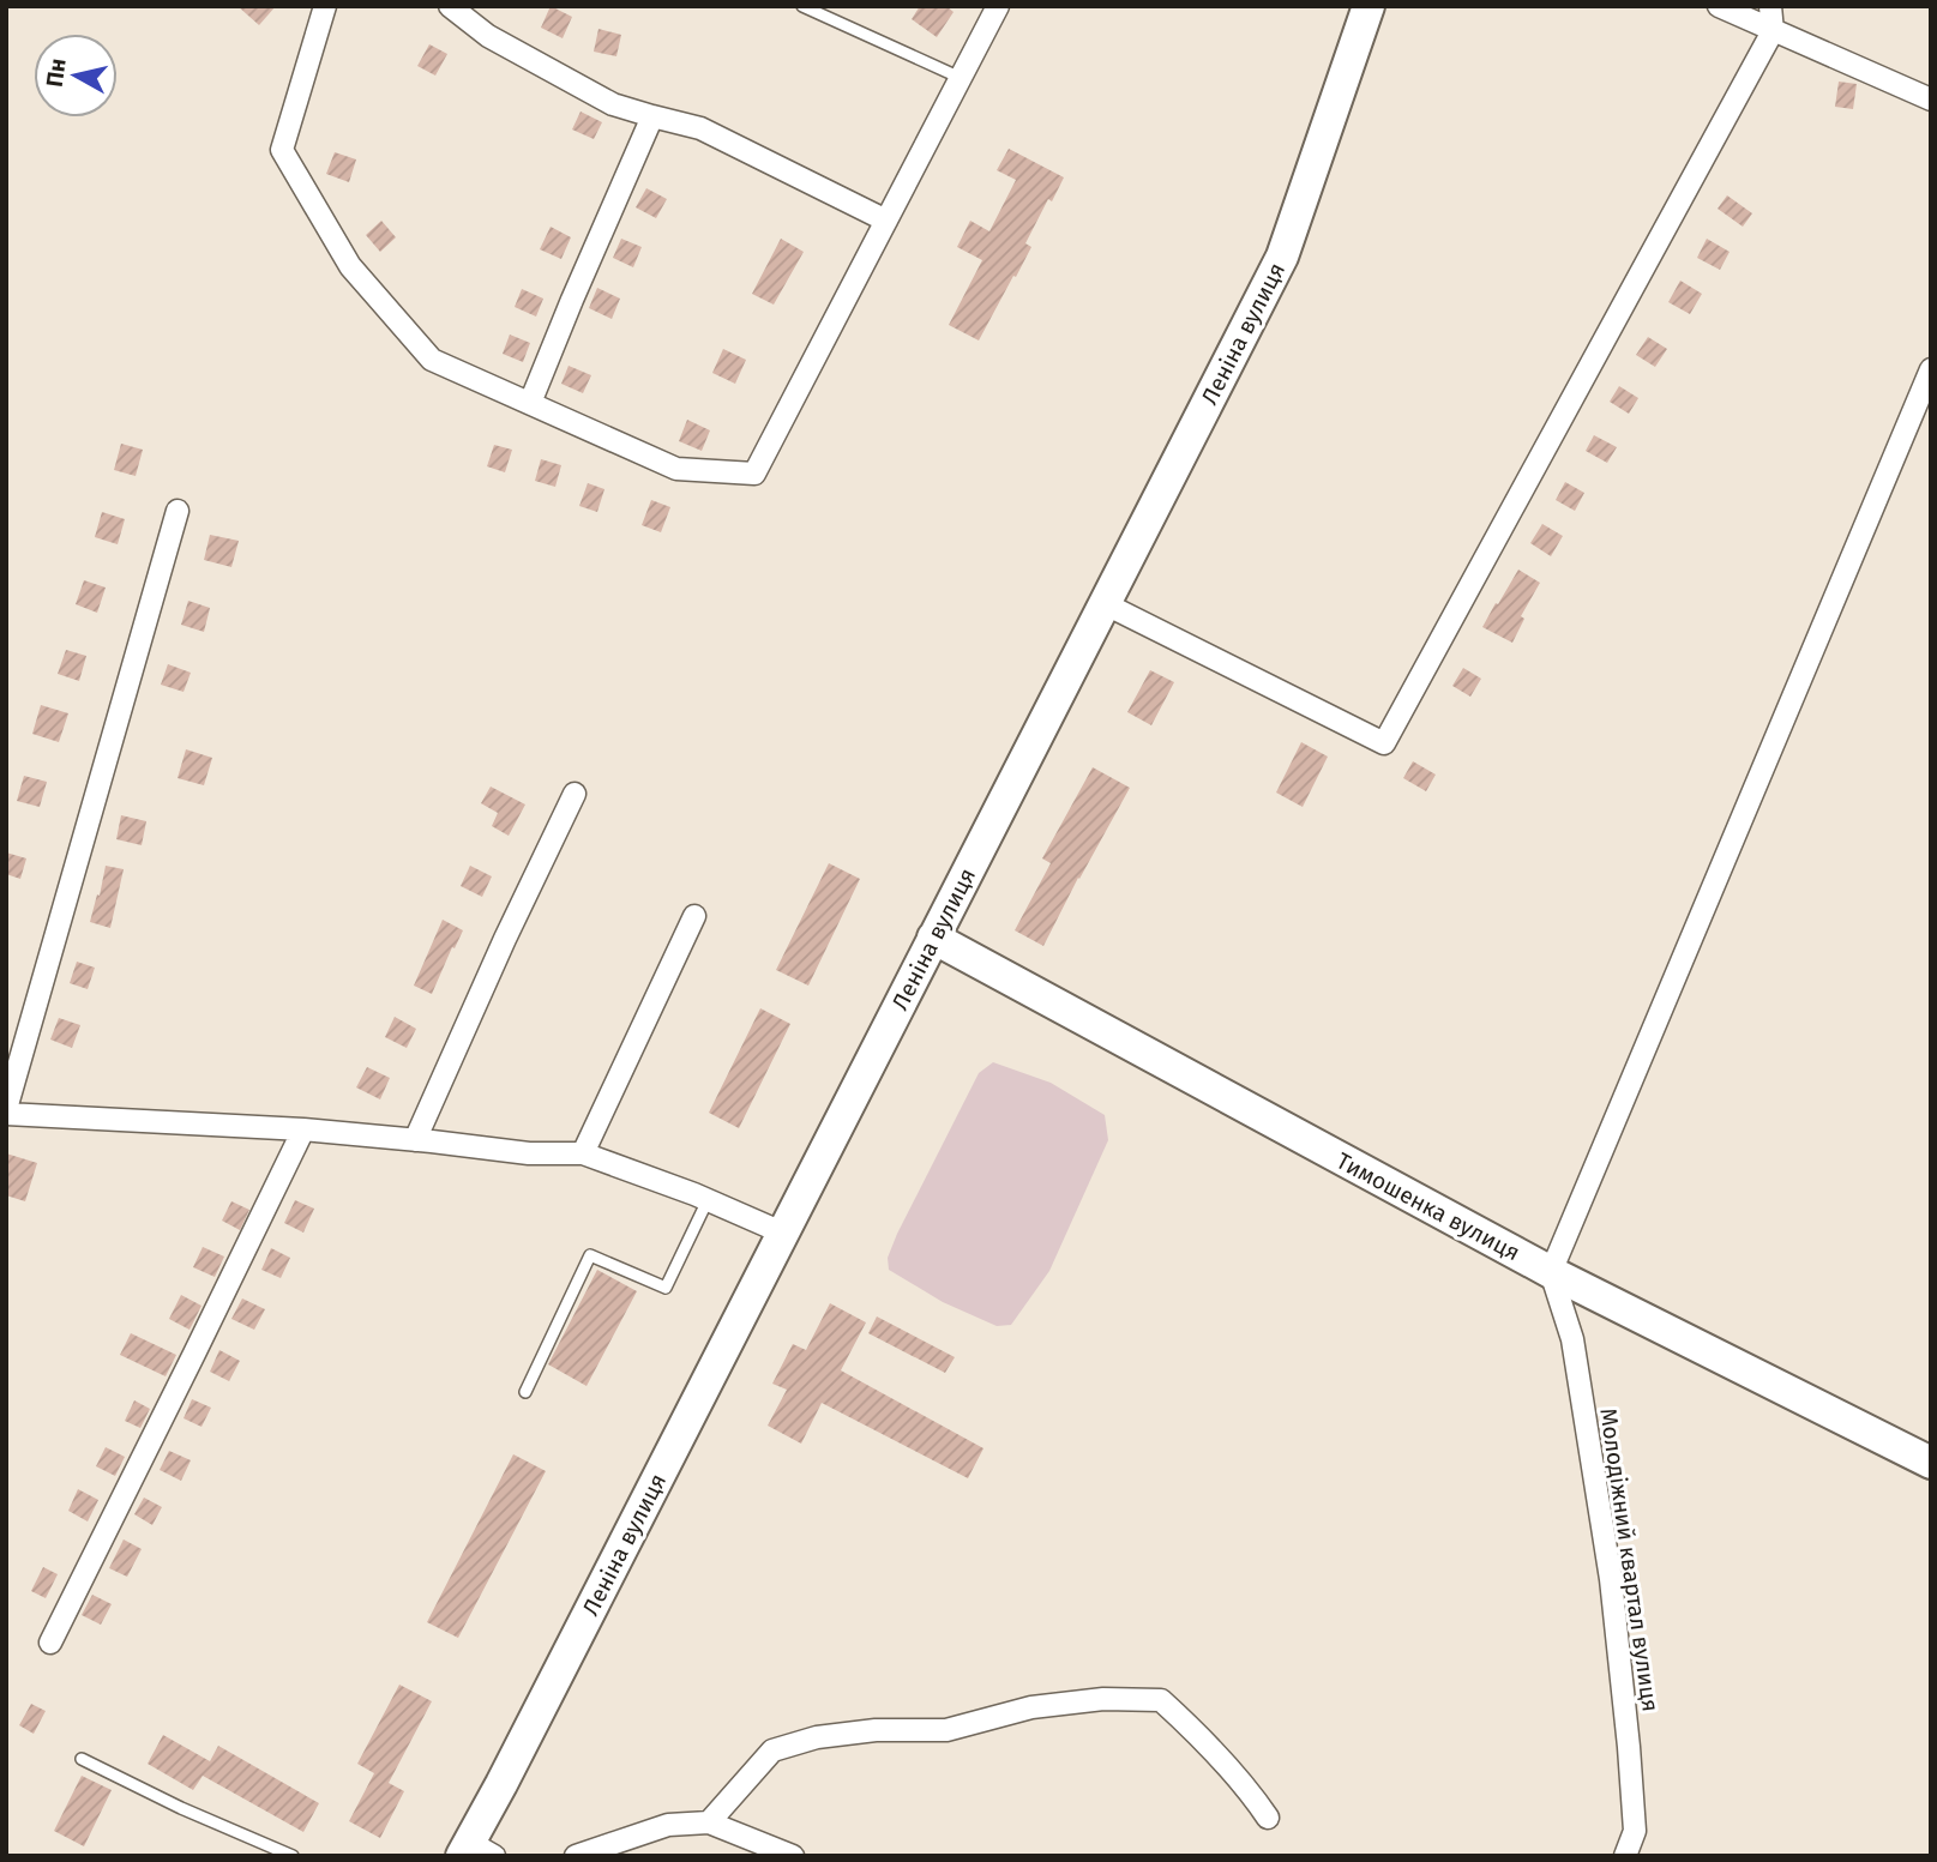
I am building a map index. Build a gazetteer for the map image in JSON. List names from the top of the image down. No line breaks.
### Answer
{"streets":{"street":["Леніна вулиця","Тимошенка вулиця","Молодіжний квартал вулиця"]},"crossings":[["Леніна вулиця","Тимошенка вулиця"],["Тимошенка вулиця","Молодіжний квартал вулиця"]],"north":"left"}
